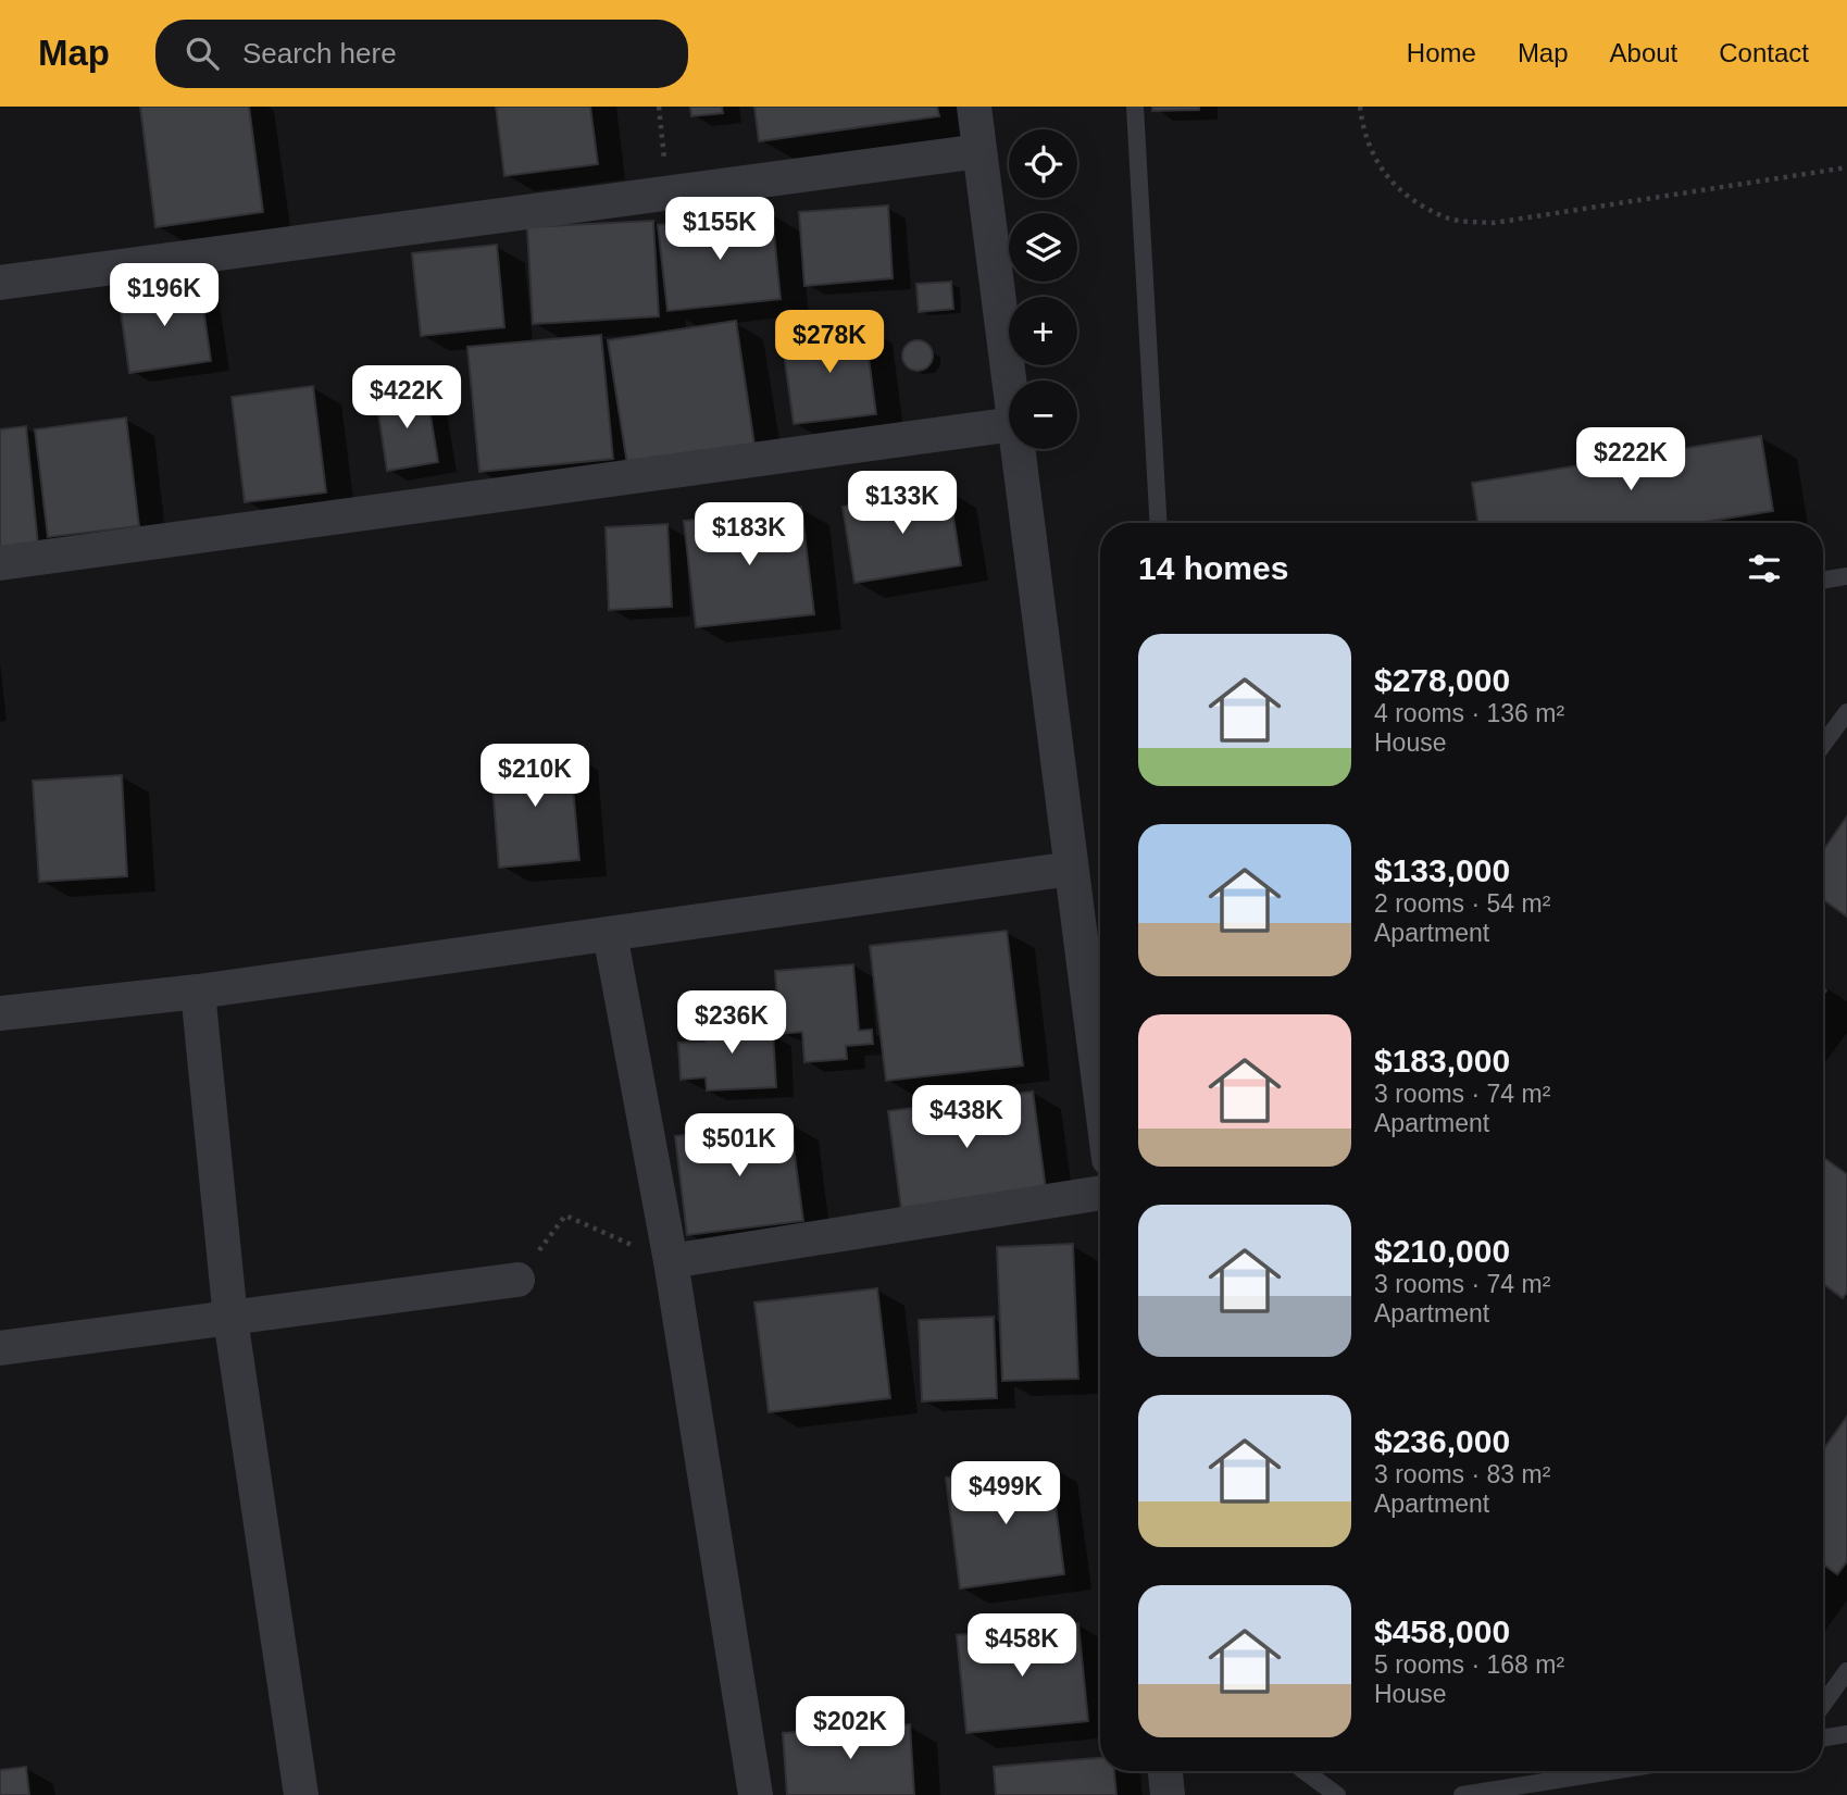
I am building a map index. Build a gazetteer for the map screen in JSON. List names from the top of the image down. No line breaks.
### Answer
{"page":{"header":"Map","search":"Search here","nav":["Home","Map","About","Contact"],"map_buttons":["+","−"],"price":["$155K","$196K","$278K","$422K","$222K","$133K","$183K","$210K","$236K","$438K","$501K","$499K","$458K","$202K"],"heading":"14 homes","list":[{"name":"$278,000","note":"4 rooms · 136 m² · House"},{"name":"$133,000","note":"2 rooms · 54 m² · Apartment"},{"name":"$183,000","note":"3 rooms · 74 m² · Apartment"},{"name":"$210,000","note":"3 rooms · 74 m² · Apartment"},{"name":"$236,000","note":"3 rooms · 83 m² · Apartment"},{"name":"$458,000","note":"5 rooms · 168 m² · House"}]}}
